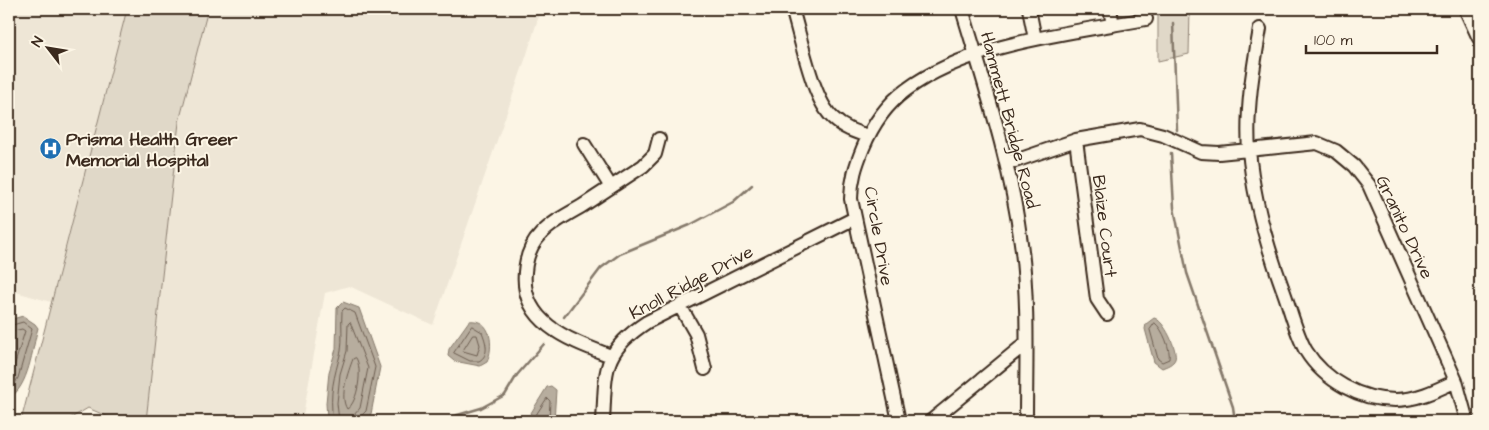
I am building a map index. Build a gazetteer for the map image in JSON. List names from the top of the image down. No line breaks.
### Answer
{"streets":{"street":["Hammett Bridge Road","Blaize Court","Granito Drive","Circle Drive","Knoll Ridge Drive"]},"crossings":[["Hammett Bridge Road","Granito Drive"],["Hammett Bridge Road","Circle Drive"],["Blaize Court","Granito Drive"],["Circle Drive","Knoll Ridge Drive"]],"places":{"hospital":["Prisma Health Greer Memorial Hospital"]},"scale_bar":"100 m","north":"top left"}
